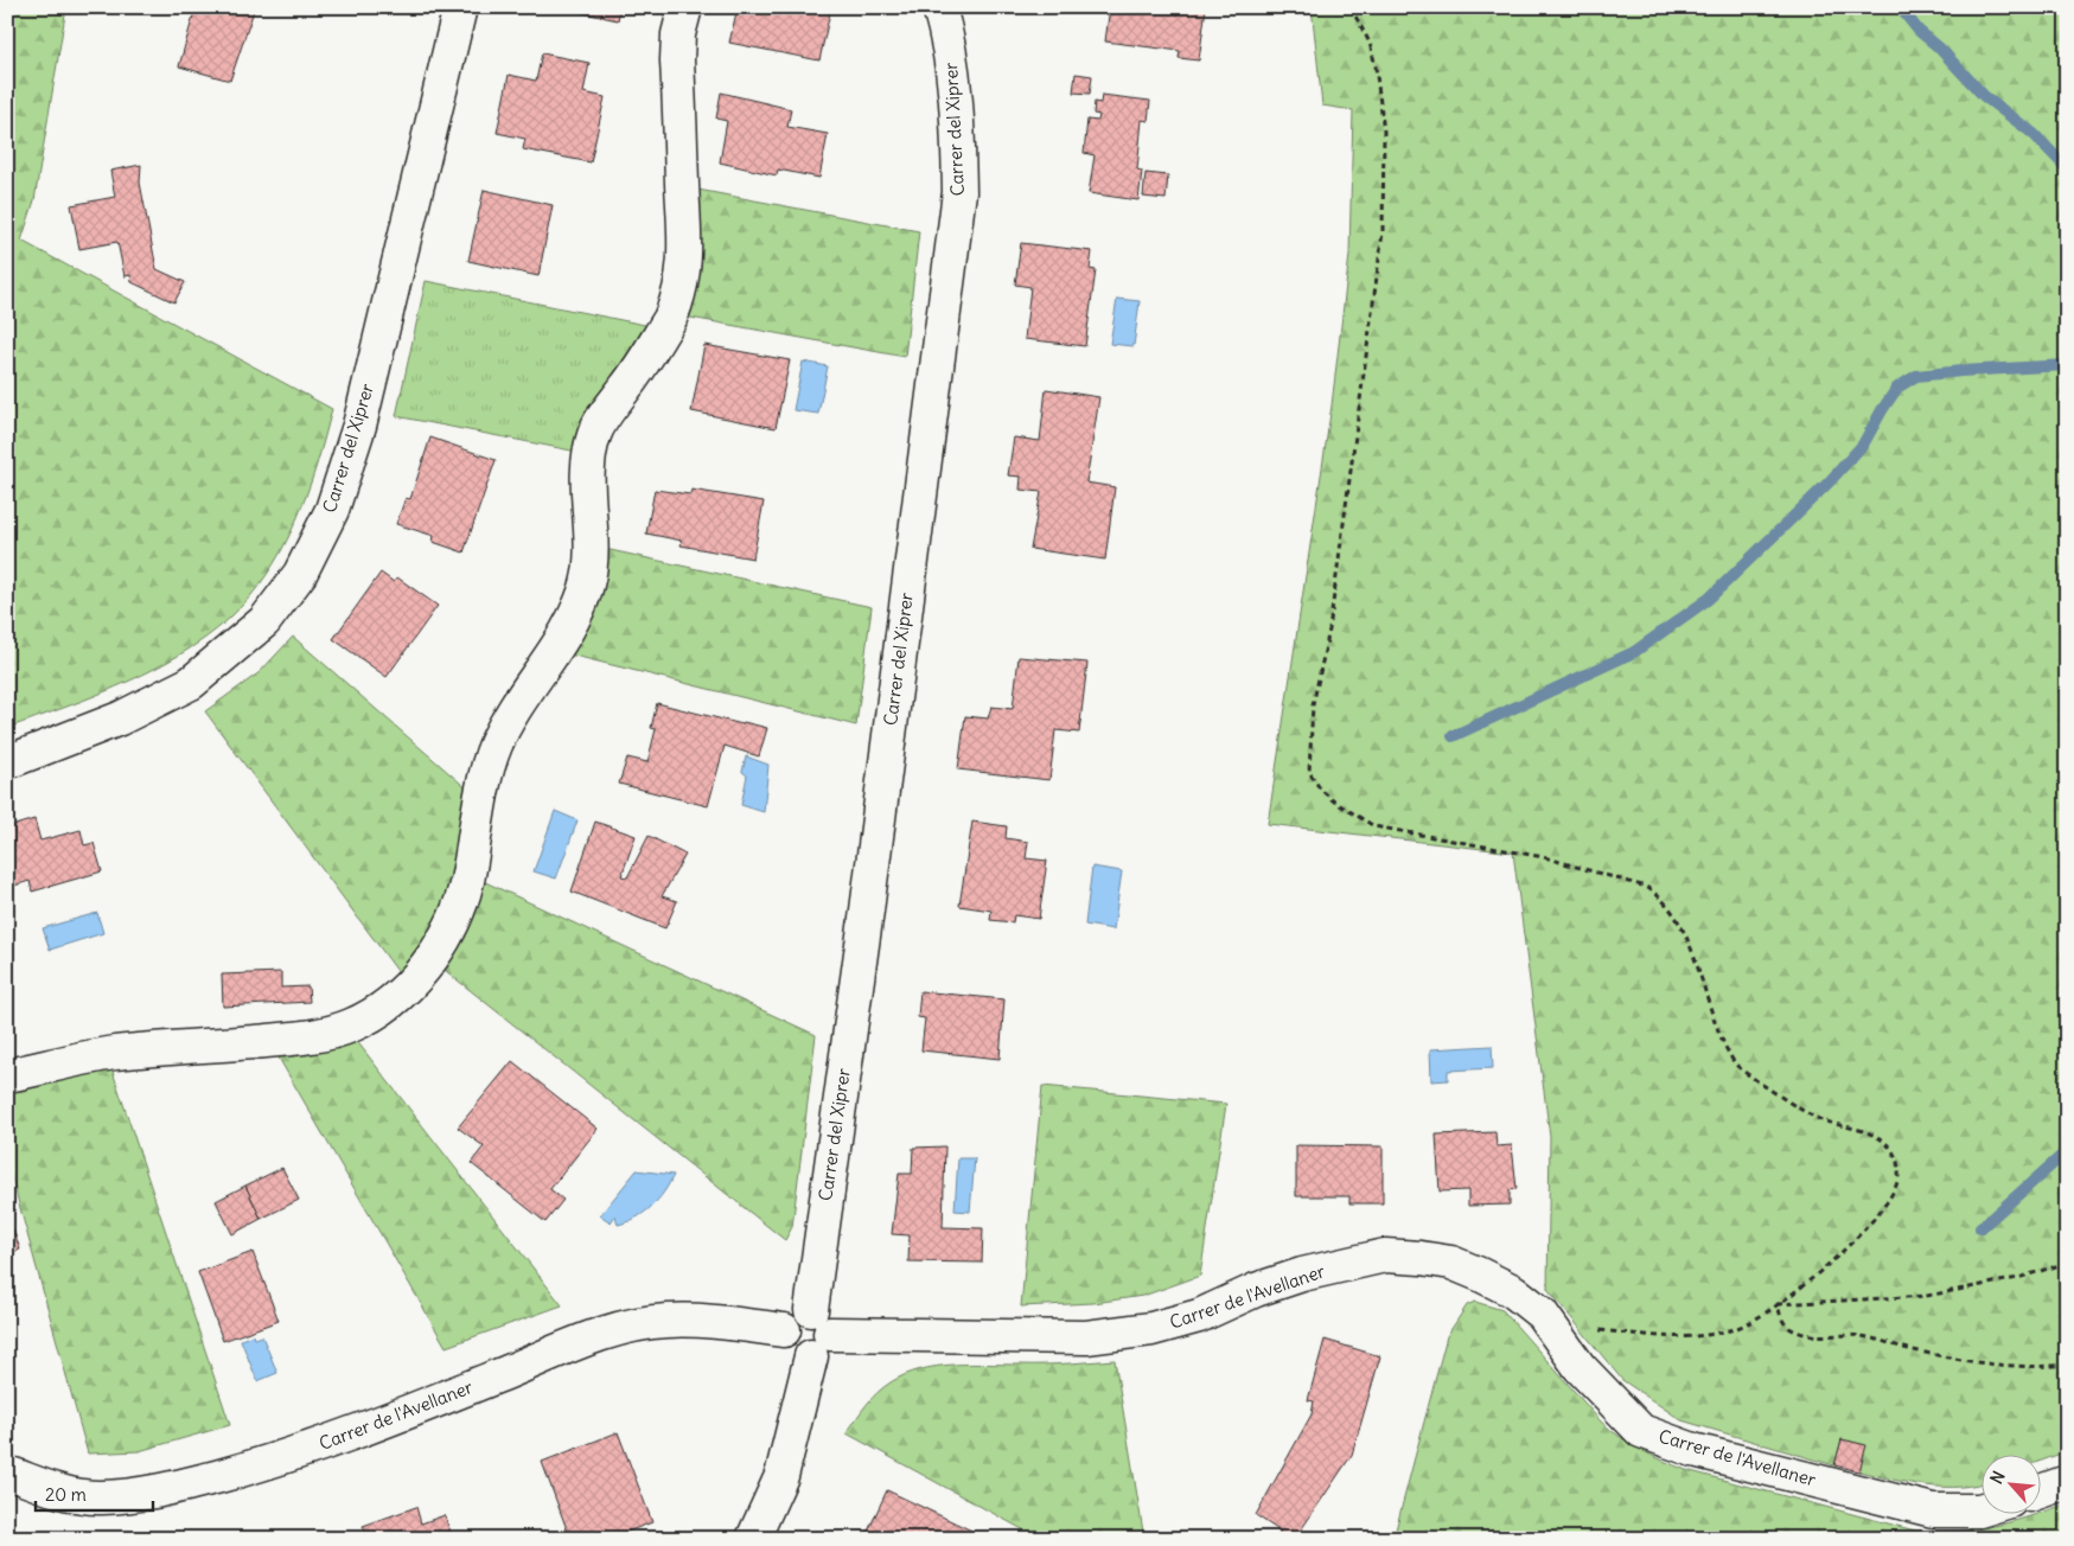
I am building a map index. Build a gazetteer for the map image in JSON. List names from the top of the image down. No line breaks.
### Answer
{"streets":{"street":["Carrer del Xiprer","Carrer de l'Avellaner"]},"crossings":[["Carrer del Xiprer","Carrer de l'Avellaner"]],"scale_bar":"20 m","north":"top left"}
